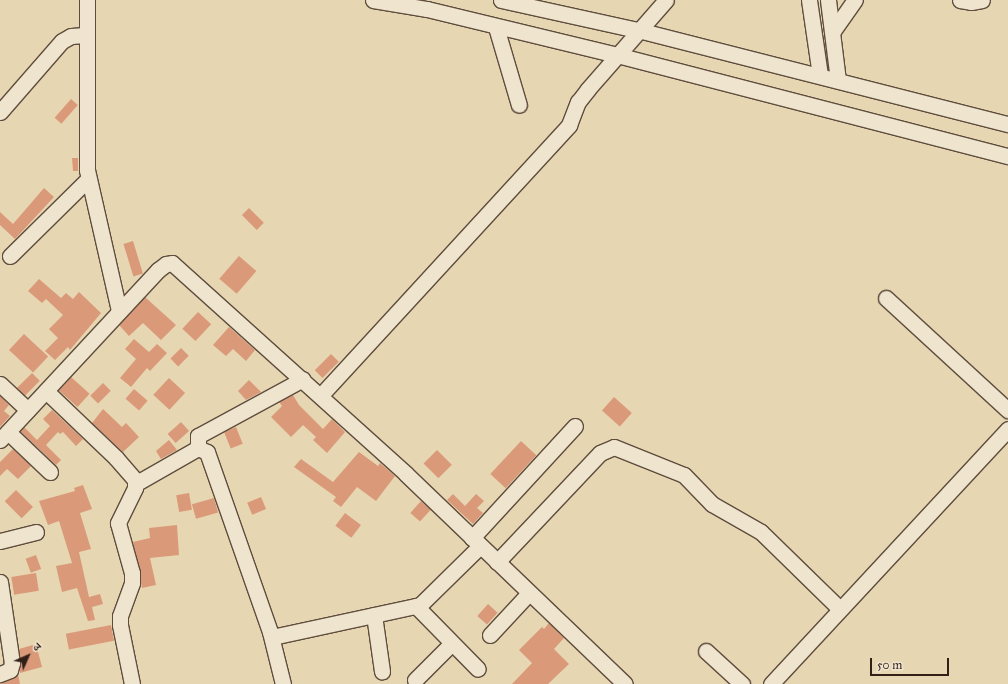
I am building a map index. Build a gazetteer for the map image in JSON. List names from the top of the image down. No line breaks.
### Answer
{"scale_bar":"50 m","north":"top right"}
